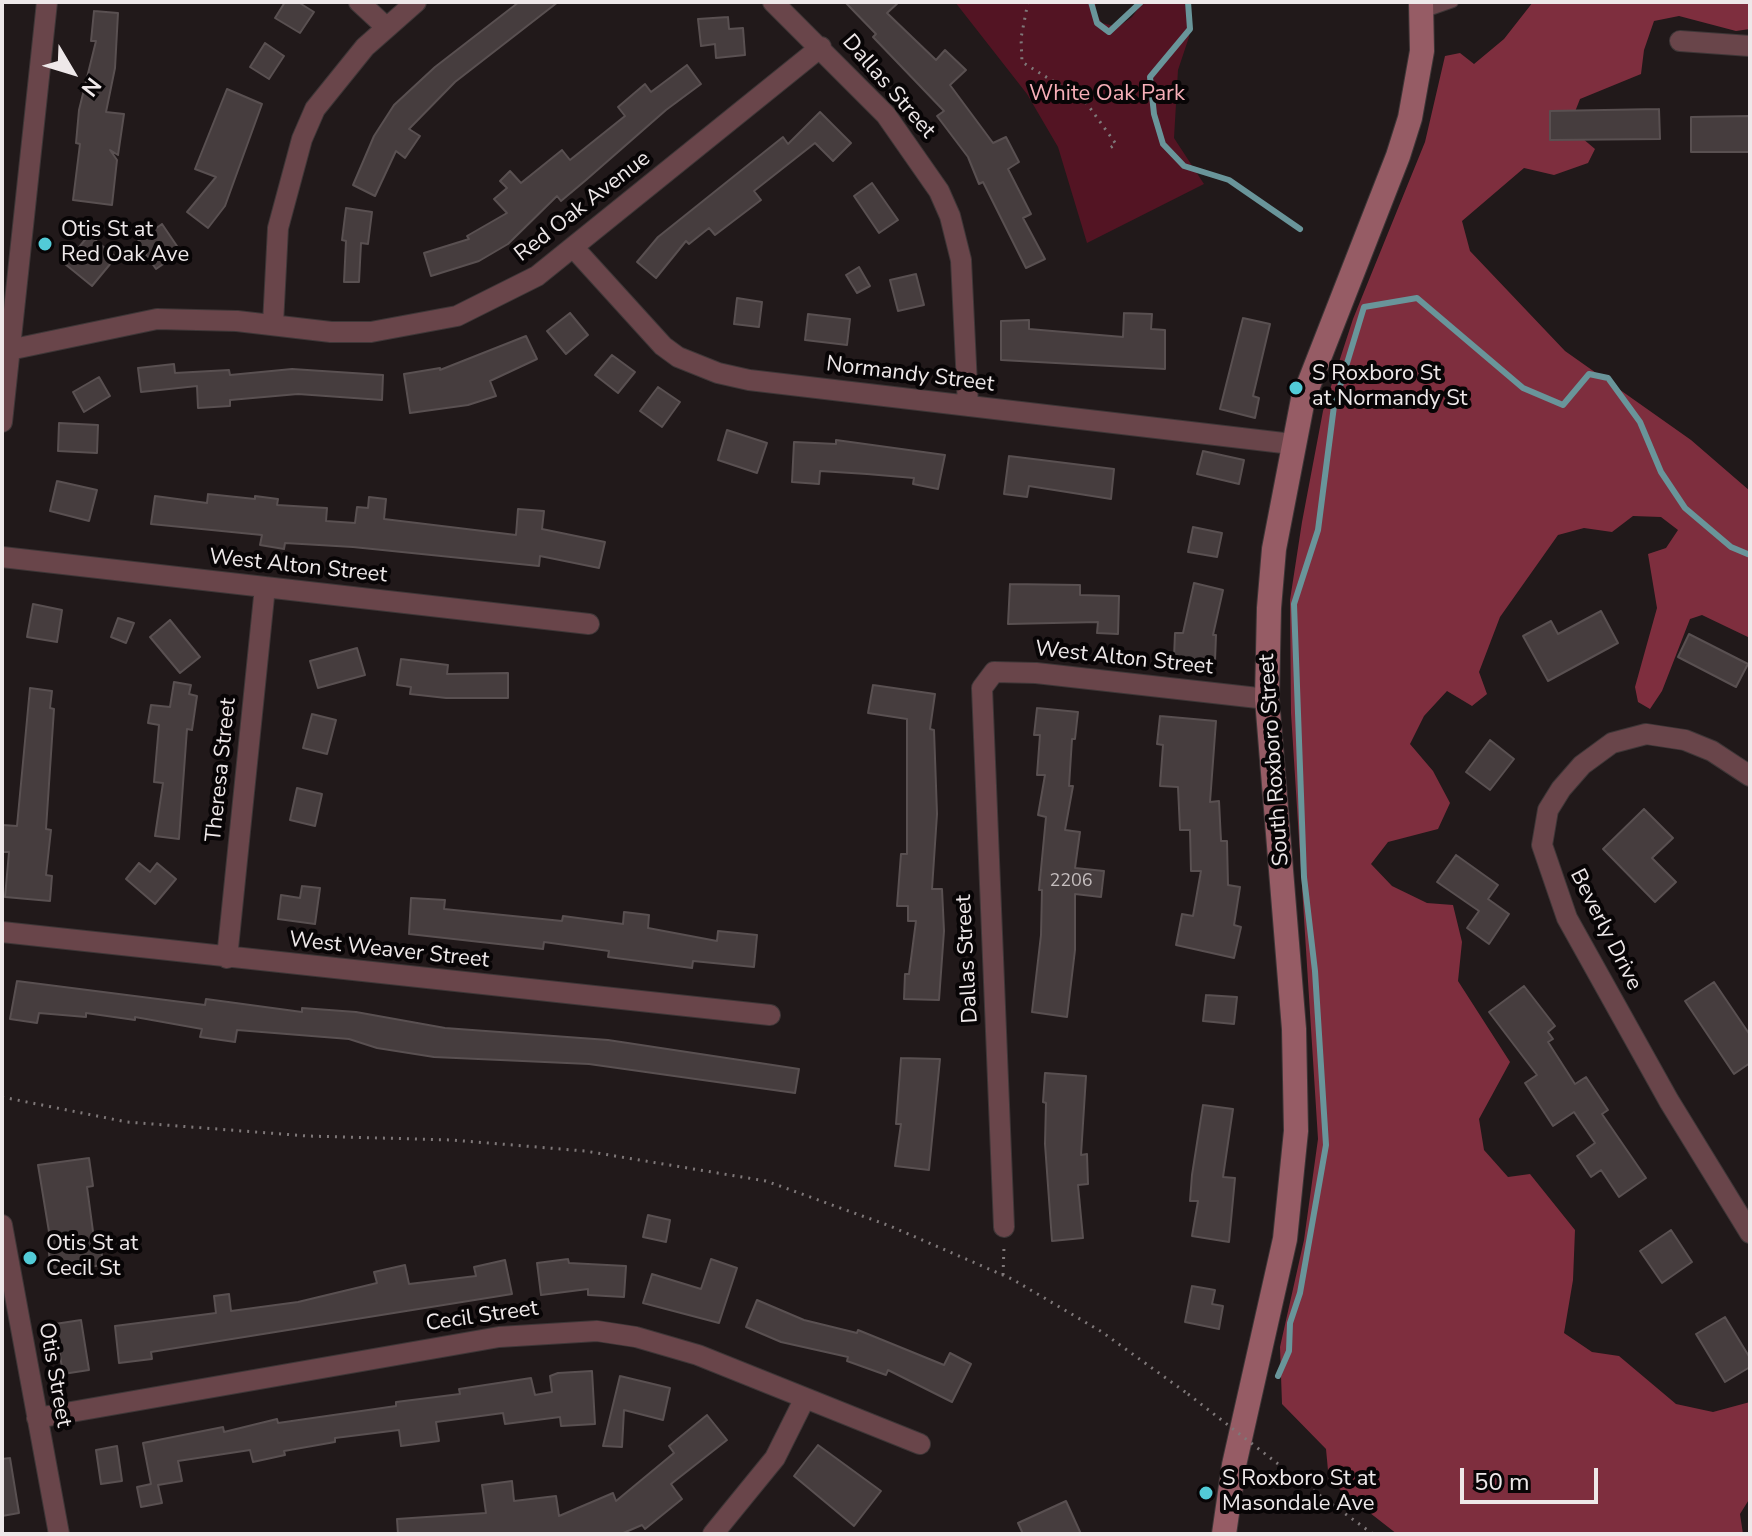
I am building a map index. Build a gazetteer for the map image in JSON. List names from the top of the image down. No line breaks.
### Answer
{"streets":{"street":["Dallas Street","Red Oak Avenue","Normandy Street","West Alton Street","South Roxboro Street","Theresa Street","Beverly Drive","West Weaver Street","Cecil Street","Otis Street"]},"crossings":[["Dallas Street","Red Oak Avenue"],["Dallas Street","Normandy Street"],["Dallas Street","West Alton Street"],["Red Oak Avenue","Normandy Street"],["Normandy Street","South Roxboro Street"],["West Alton Street","South Roxboro Street"],["West Alton Street","Theresa Street"],["Theresa Street","West Weaver Street"],["Cecil Street","Otis Street"]],"parks":["White Oak Park"],"places":["Otis St at Red Oak Ave","S Roxboro St at Normandy St","Otis St at Cecil St","S Roxboro St at Masondale Ave"],"house_numbers":["2206"],"scale_bar":"50 m","north":"bottom right"}
